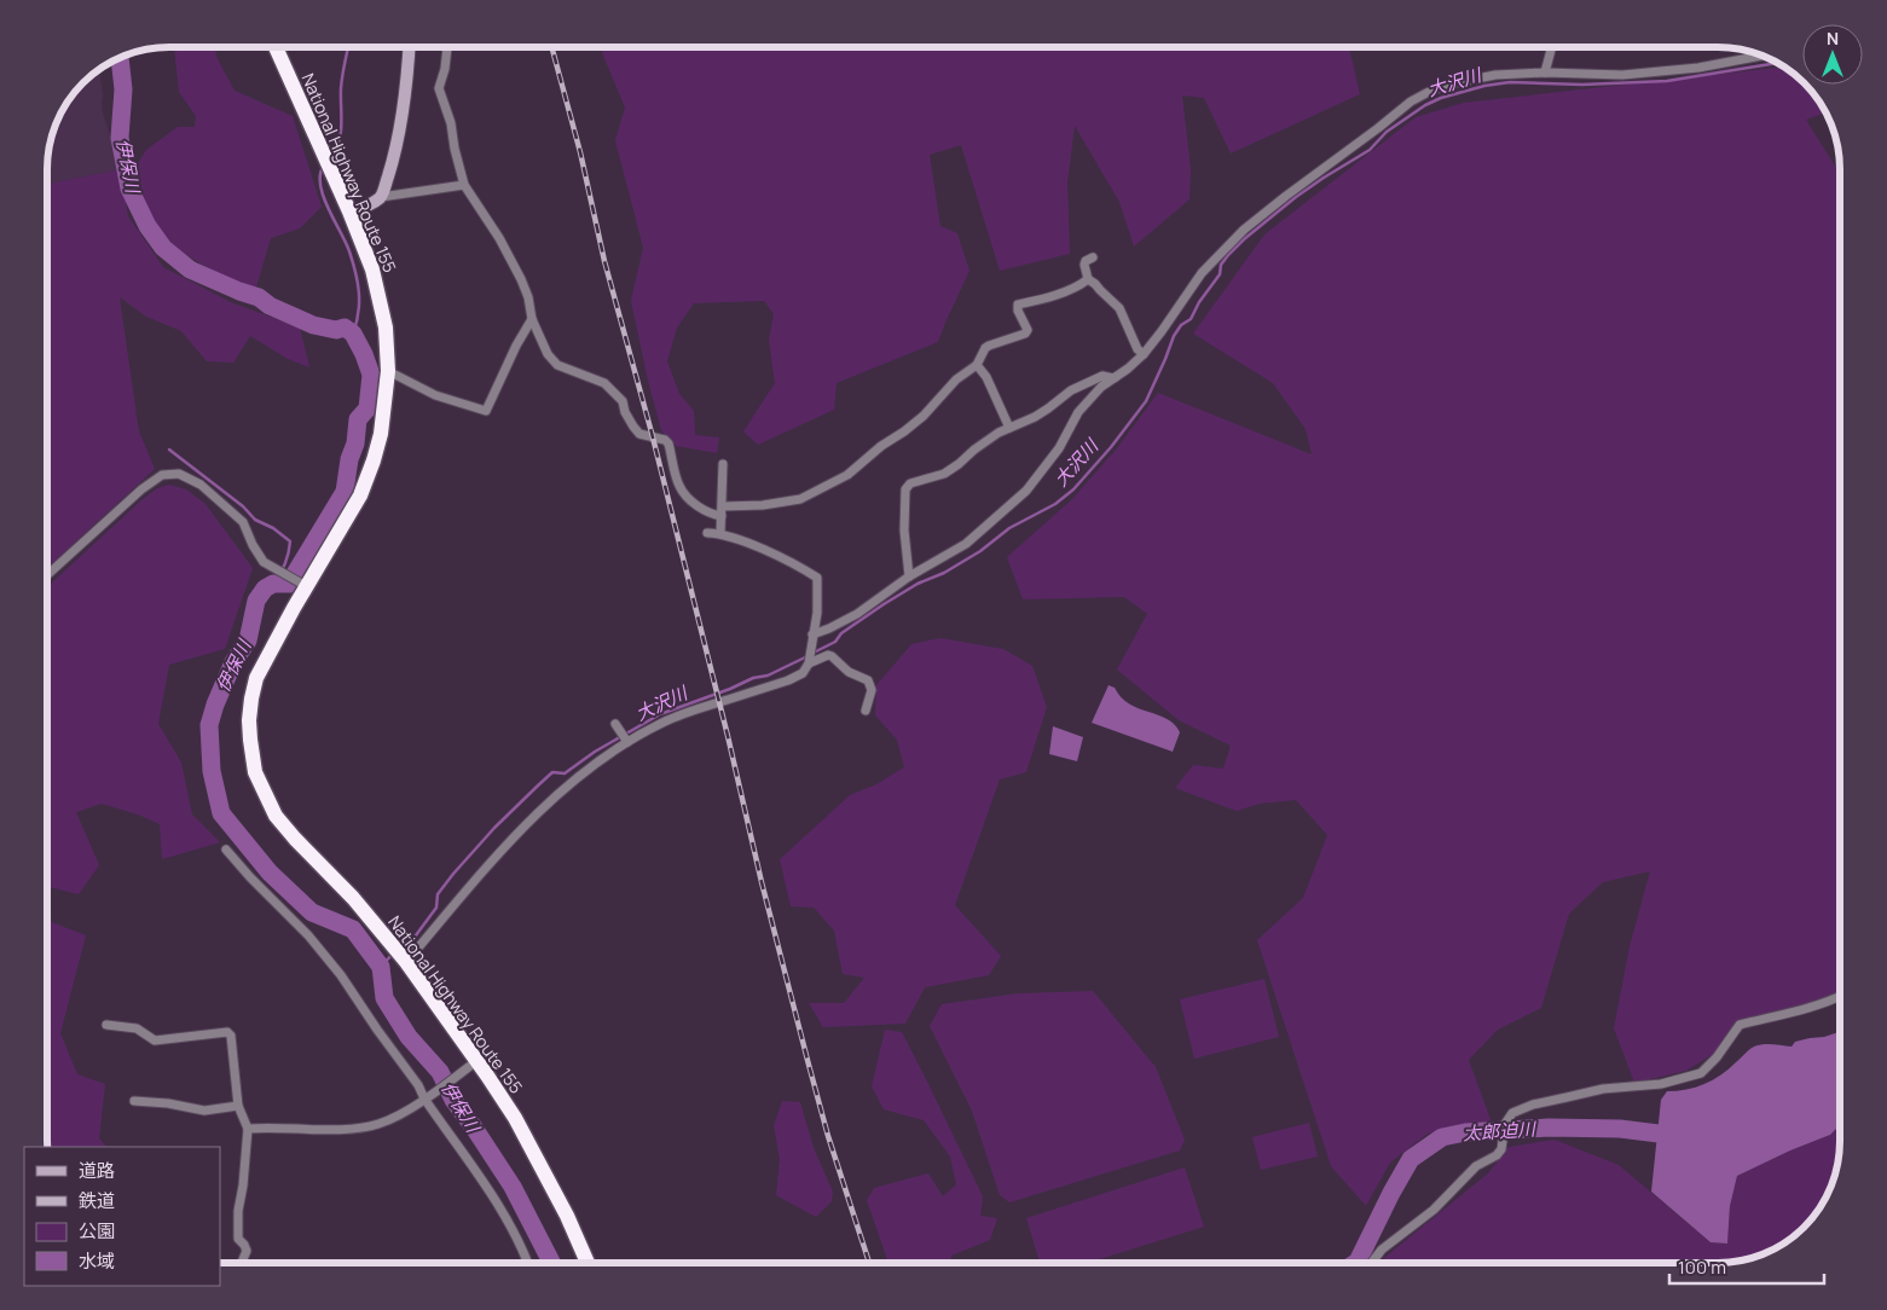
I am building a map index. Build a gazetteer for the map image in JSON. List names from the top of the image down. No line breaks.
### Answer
{"streets":{"highway":["National Highway Route 155"]},"water":["大沢川","伊保川","太郎迫川"],"legend":["道路","鉄道","公園","水域"],"scale_bar":"100 m","north":"top"}
